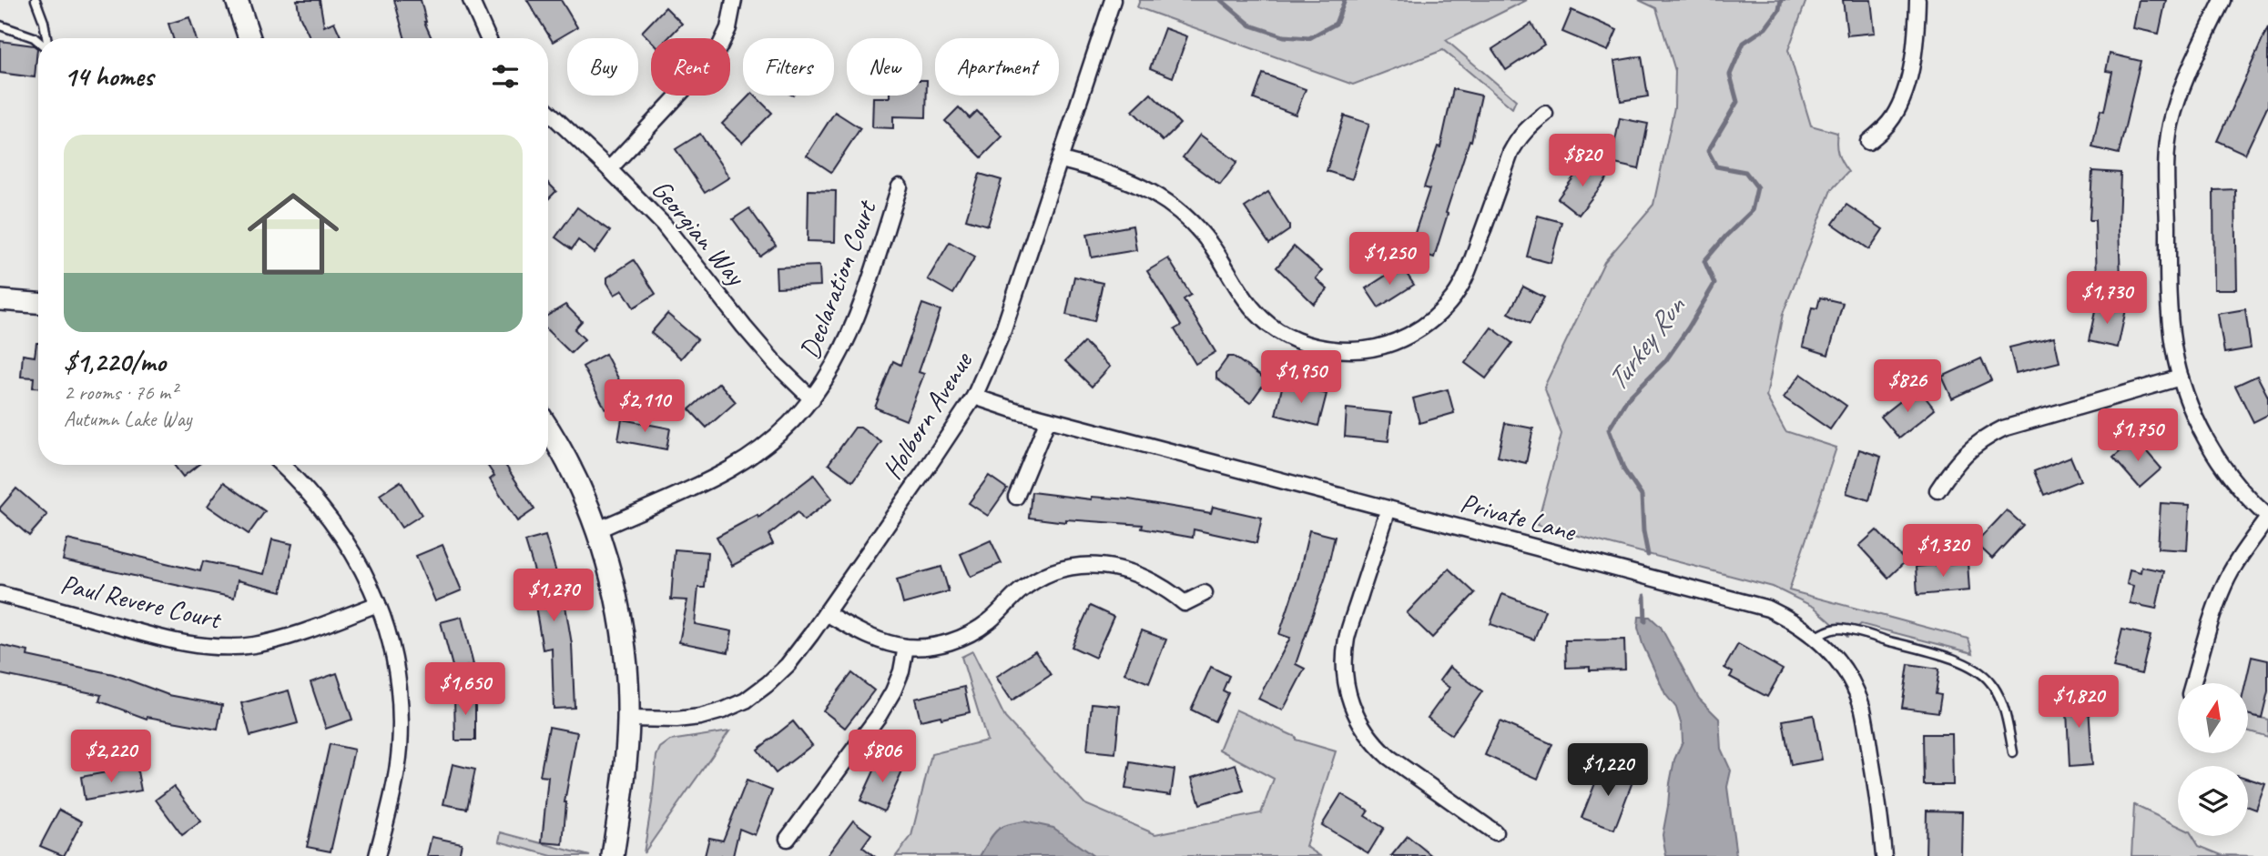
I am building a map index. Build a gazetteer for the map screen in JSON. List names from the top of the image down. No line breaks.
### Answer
{"streets":{"street":["Georgian Way","Declaration Court","Holborn Avenue","Private Lane","Paul Revere Court"]},"crossings":[["Georgian Way","Declaration Court"],["Holborn Avenue","Private Lane"]],"water":["Turkey Run"],"north":"top","page":{"chip":["Buy","Rent","Filters","New","Apartment"],"heading":"14 homes","list":[{"name":"$1,220/mo","note":"2 rooms · 76 m² · Autumn Lake Way"}],"price":["$820","$1,250","$1,730","$1,950","$826","$2,110","$1,750","$1,320","$1,270","$1,650","$1,820","$2,220","$806","$1,220"]}}
